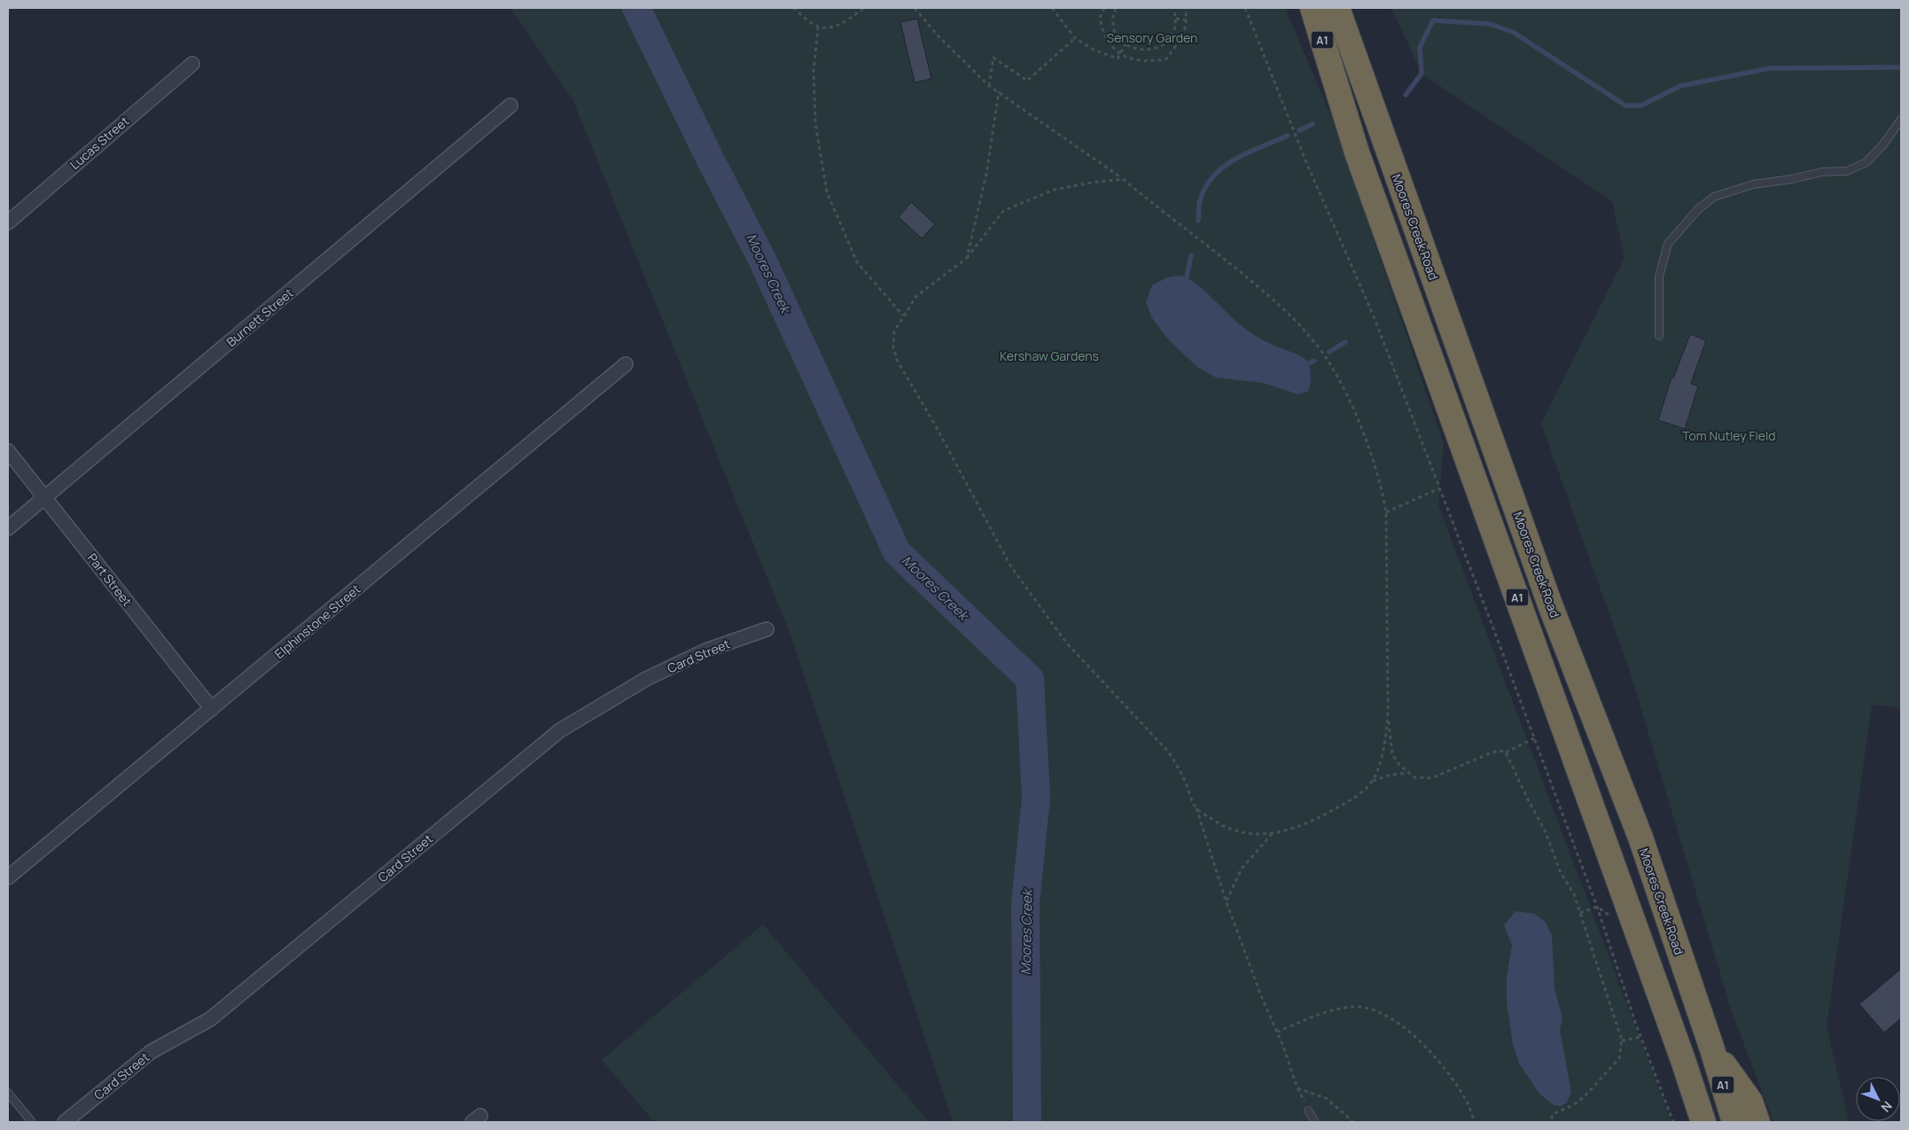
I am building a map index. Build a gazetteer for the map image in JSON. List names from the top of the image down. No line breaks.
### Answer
{"streets":{"highway":["A1","Moores Creek Road"],"street":["Lucas Street","Burnett Street","Part Street","Elphinstone Street","Card Street"]},"crossings":[["Burnett Street","Part Street"],["Part Street","Elphinstone Street"]],"water":["Moores Creek"],"parks":["Sensory Garden","Kershaw Gardens","Tom Nutley Field"],"north":"bottom right"}
